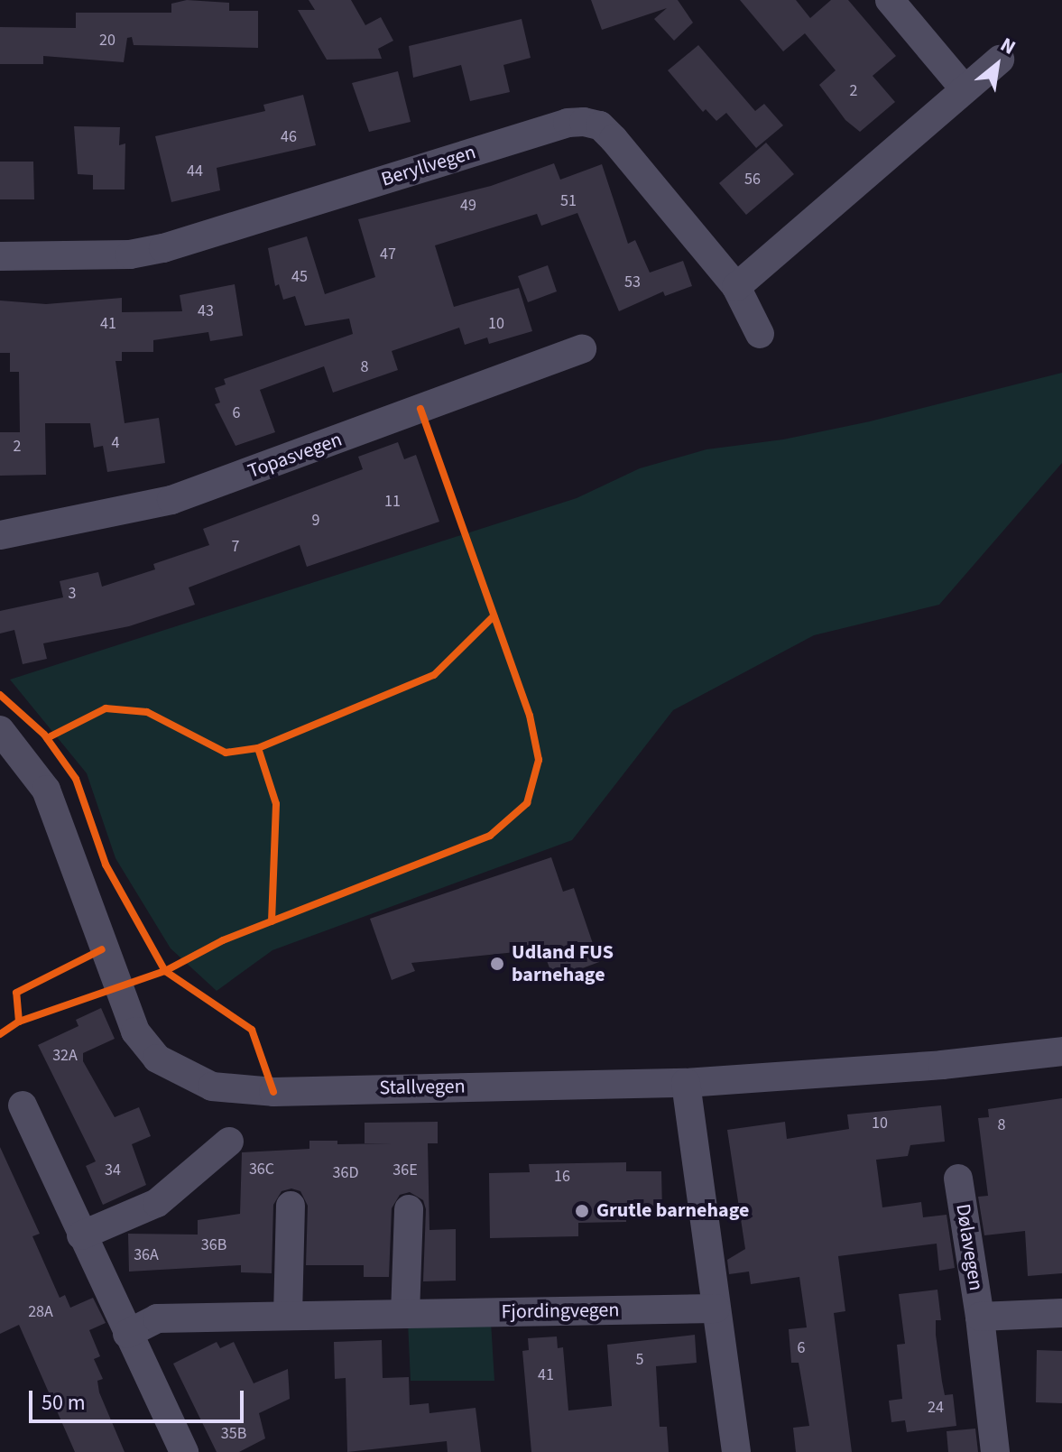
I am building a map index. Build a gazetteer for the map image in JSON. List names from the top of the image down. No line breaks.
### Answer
{"streets":{"street":["Beryllvegen","Topasvegen","Stallvegen","Dølavegen","Fjordingvegen"]},"places":["Udland FUS barnehage","Grutle barnehage"],"house_numbers":["20","2","46","44","56","51","49","47","45","53","43","41","10","8","6","4","2","11","9","7","3","32A","10","8","36C","34","36E","36D","16","36B","36A","28A","6","5","41","24","35B"],"scale_bar":"50 m","north":"top right"}
